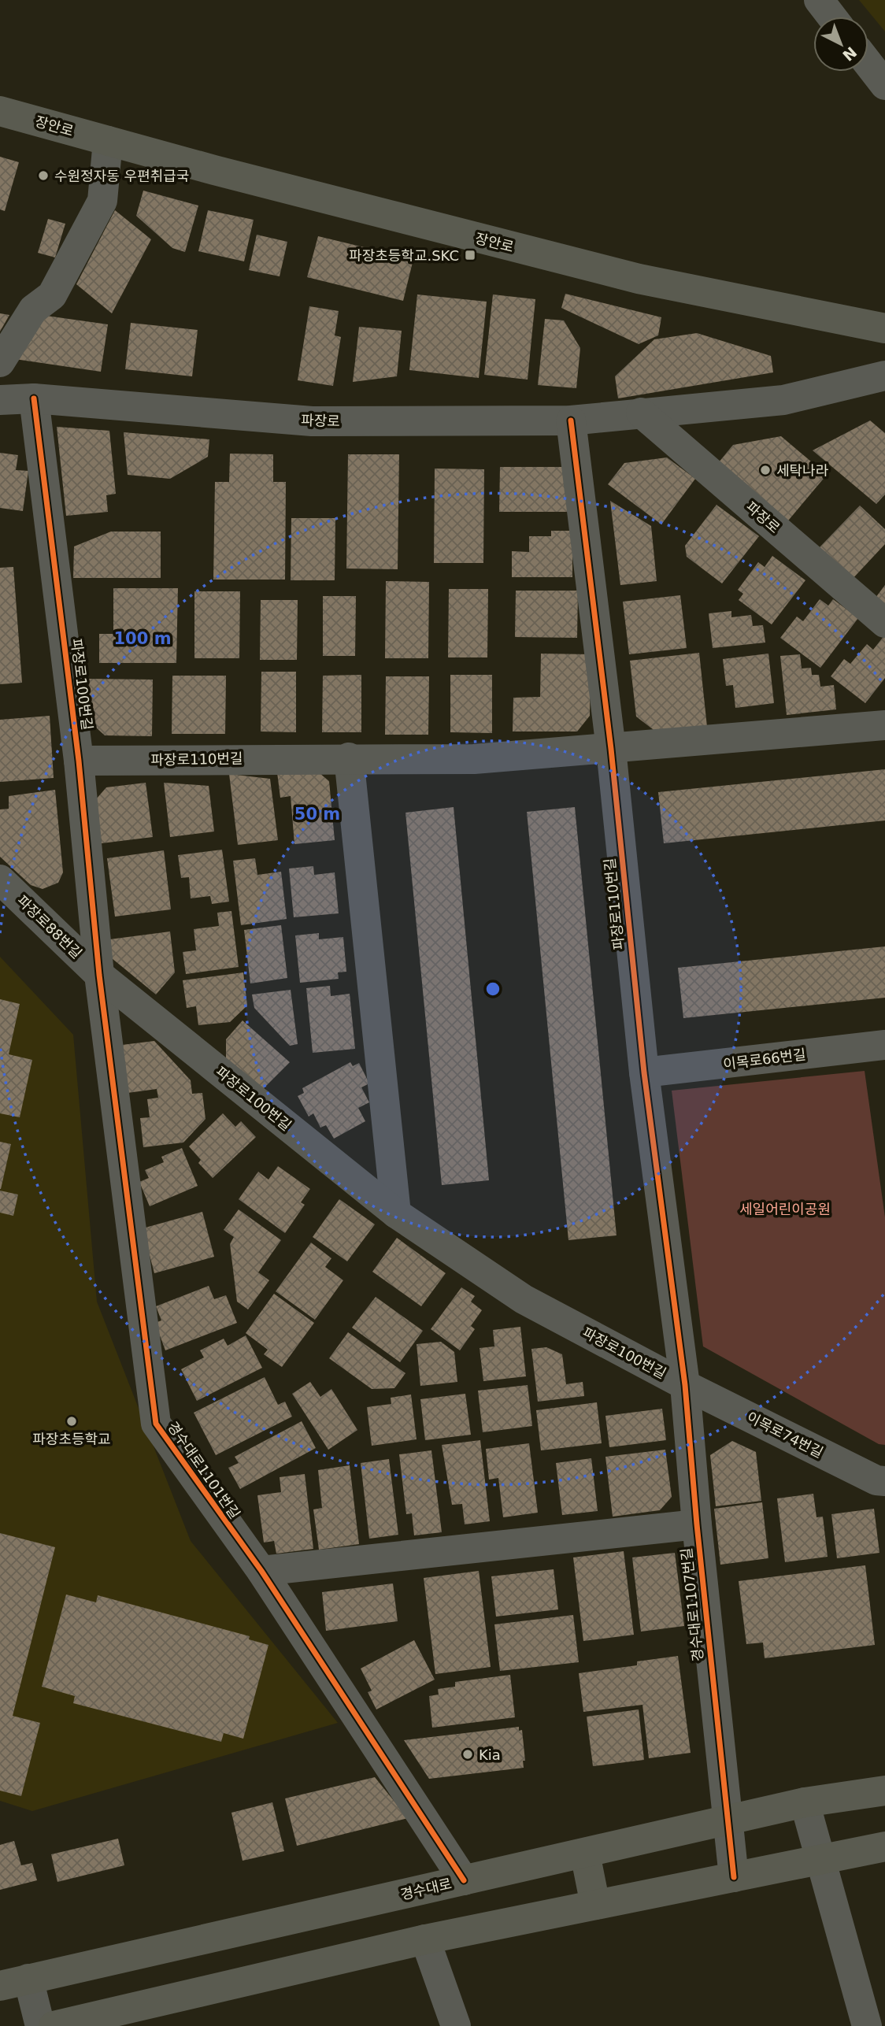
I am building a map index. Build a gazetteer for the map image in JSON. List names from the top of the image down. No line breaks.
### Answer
{"streets":{"main road":["장안로","경수대로"],"street":["파장로","파장로100번길","파장로110번길","파장로88번길","이목로66번길","이목로74번길","경수대로1101번길","경수대로1107번길"]},"crossings":[["파장로","파장로100번길"],["파장로","파장로110번길"],["파장로100번길","파장로110번길"],["파장로100번길","파장로88번길"],["파장로100번길","이목로74번길"],["파장로100번길","경수대로1101번길"],["파장로100번길","경수대로1107번길"],["파장로110번길","이목로66번길"],["파장로110번길","이목로74번길"],["파장로110번길","경수대로1107번길"],["파장로88번길","경수대로1101번길"],["이목로74번길","경수대로1107번길"],["경수대로1101번길","경수대로"],["경수대로1107번길","경수대로"]],"parks":["세일어린이공원"],"places":{"other":["수원정자동 우편취급국","세탁나라","파장초등학교","Kia"],"transit":["파장초등학교.SKC"]},"north":"bottom right","rings":["100 m","50 m"]}
